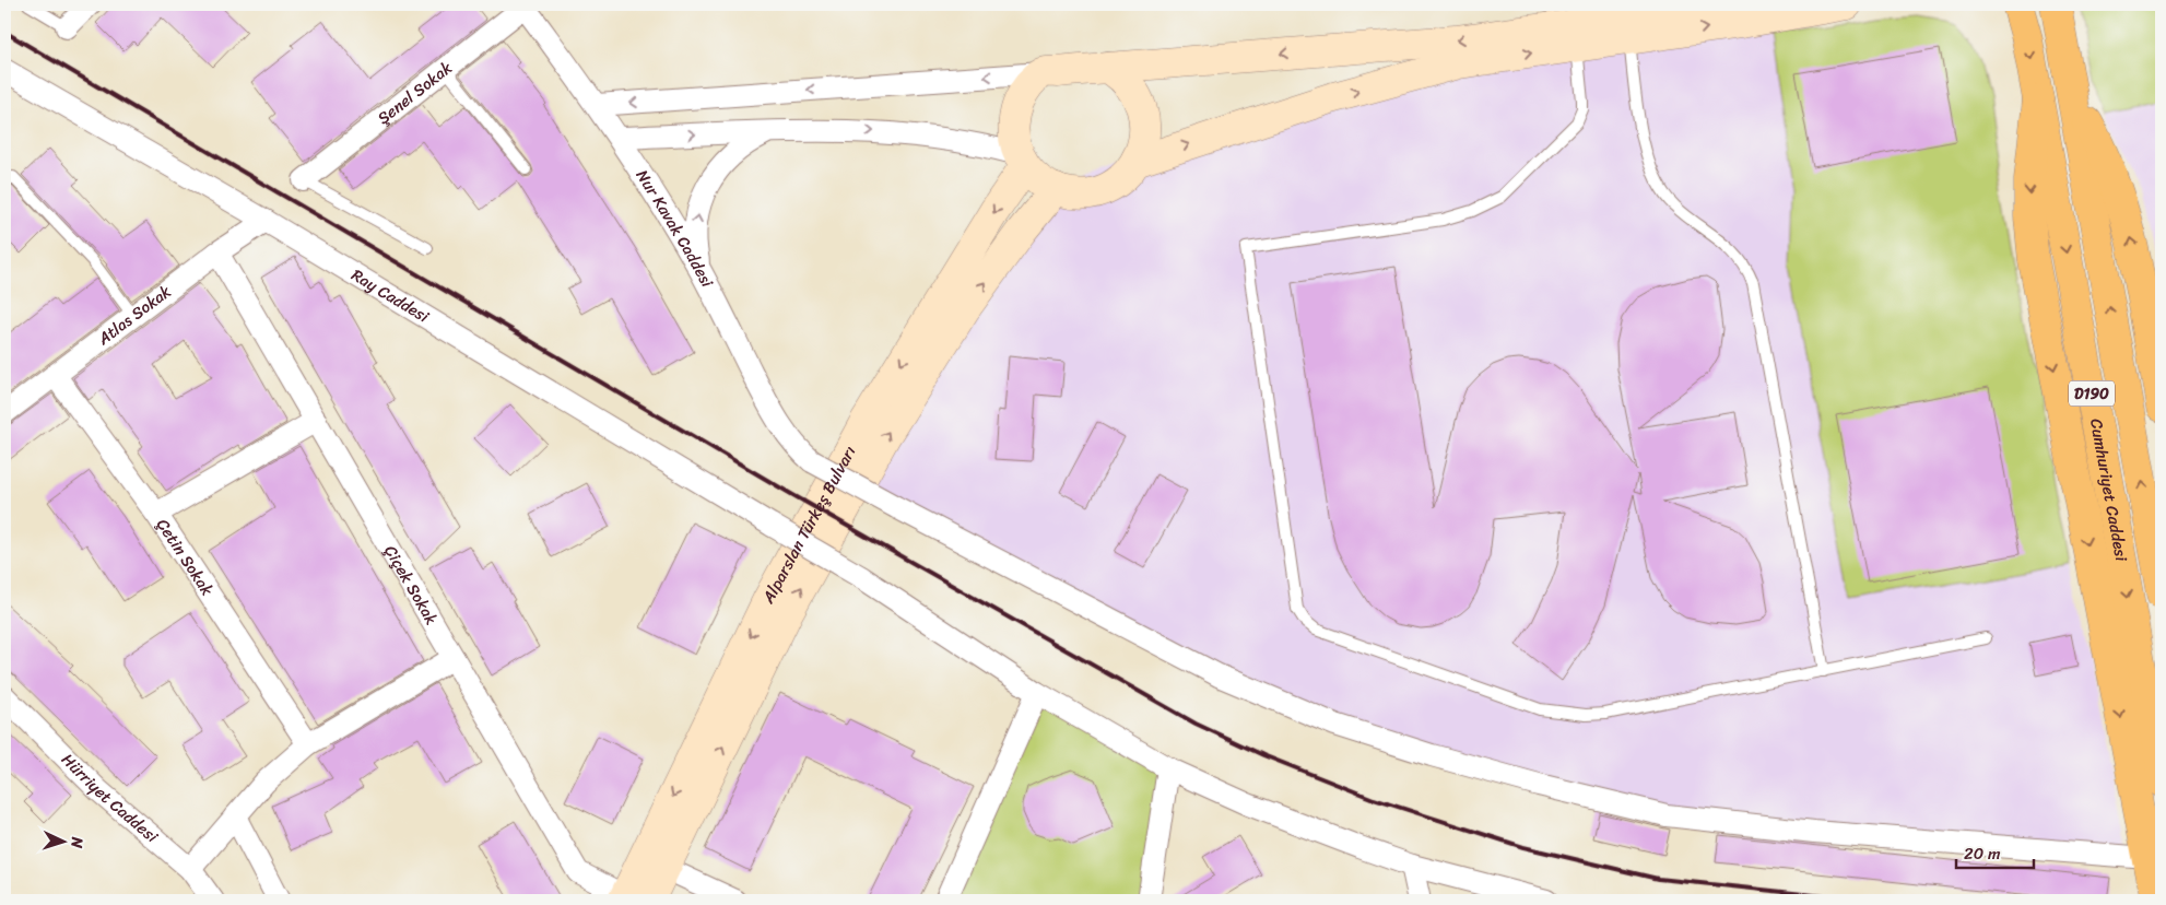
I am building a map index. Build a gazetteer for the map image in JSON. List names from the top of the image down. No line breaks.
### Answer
{"streets":{"highway":["D190","Cumhuriyet Caddesi"],"street":["Şenel Sokak","Nur Kavak Caddesi","Ray Caddesi","Atlas Sokak","Alparslan Türkeş Bulvarı","Çetin Sokak","Çiçek Sokak","Hürriyet Caddesi"]},"crossings":[["Şenel Sokak","Nur Kavak Caddesi"],["Nur Kavak Caddesi","Alparslan Türkeş Bulvarı"],["Ray Caddesi","Atlas Sokak"],["Atlas Sokak","Çetin Sokak"],["Atlas Sokak","Çiçek Sokak"],["Alparslan Türkeş Bulvarı","Çiçek Sokak"]],"scale_bar":"20 m","north":"right"}
